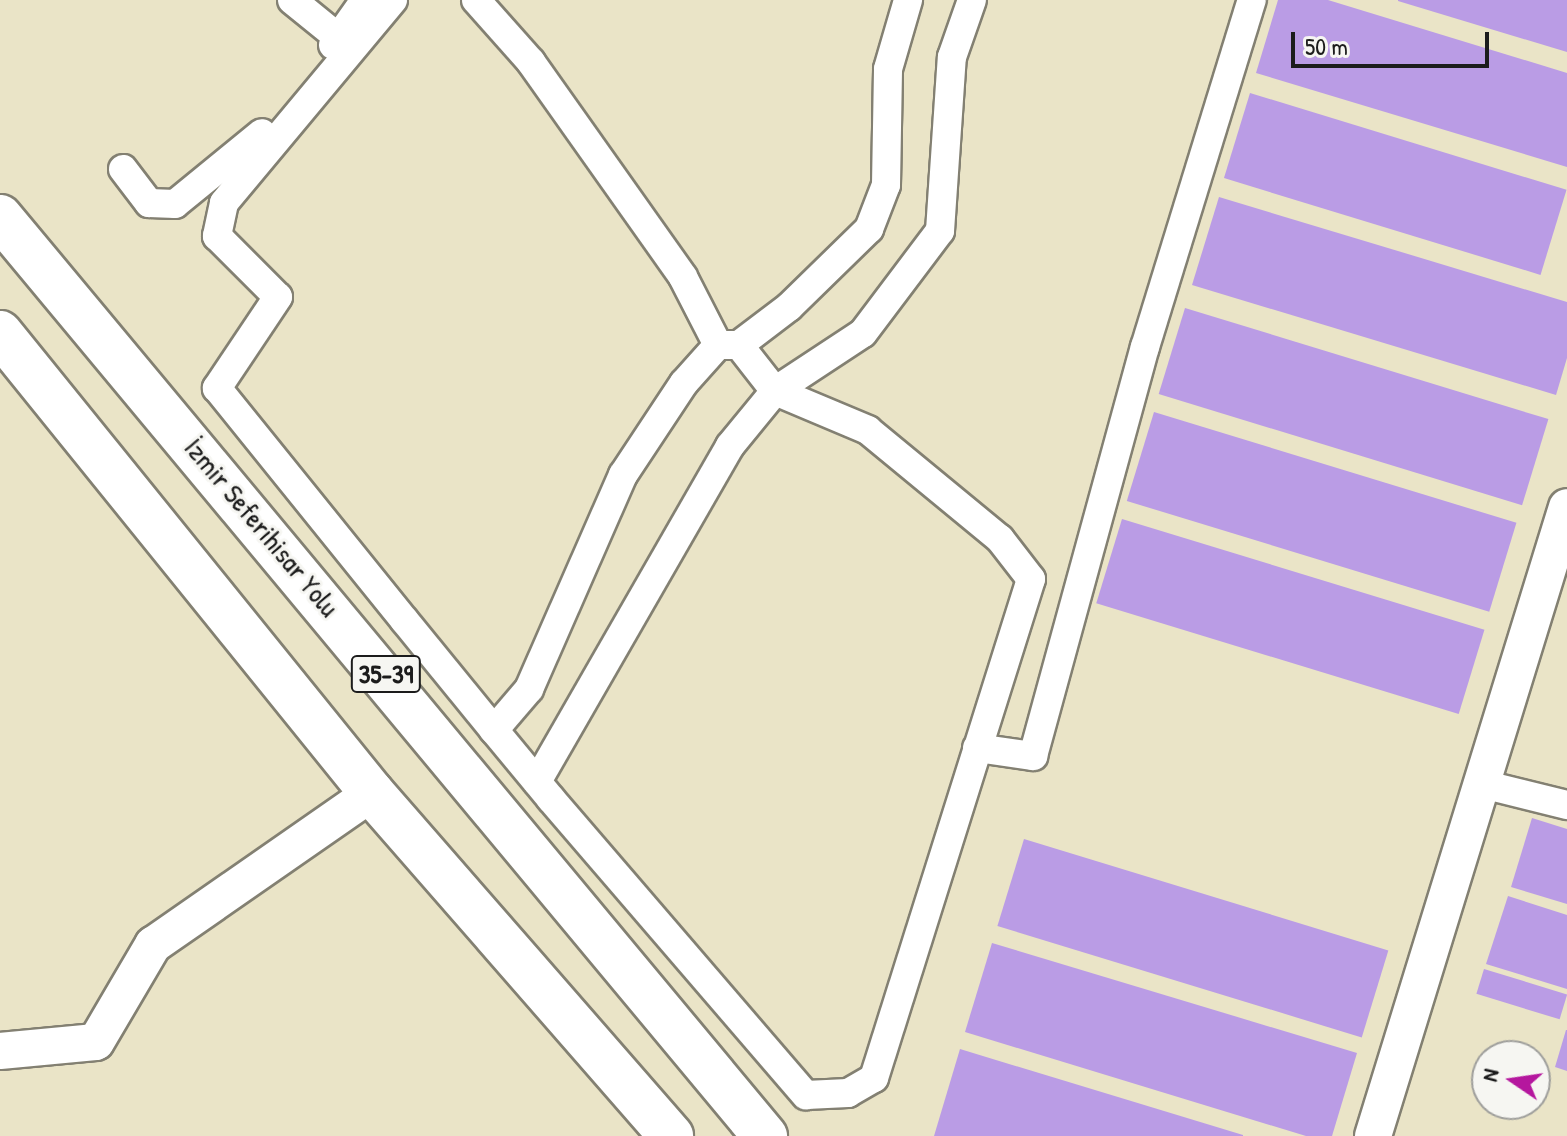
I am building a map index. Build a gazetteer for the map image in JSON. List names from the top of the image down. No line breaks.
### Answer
{"streets":{"main road":["İzmir Seferihisar Yolu","35-39"]},"scale_bar":"50 m","north":"left"}
